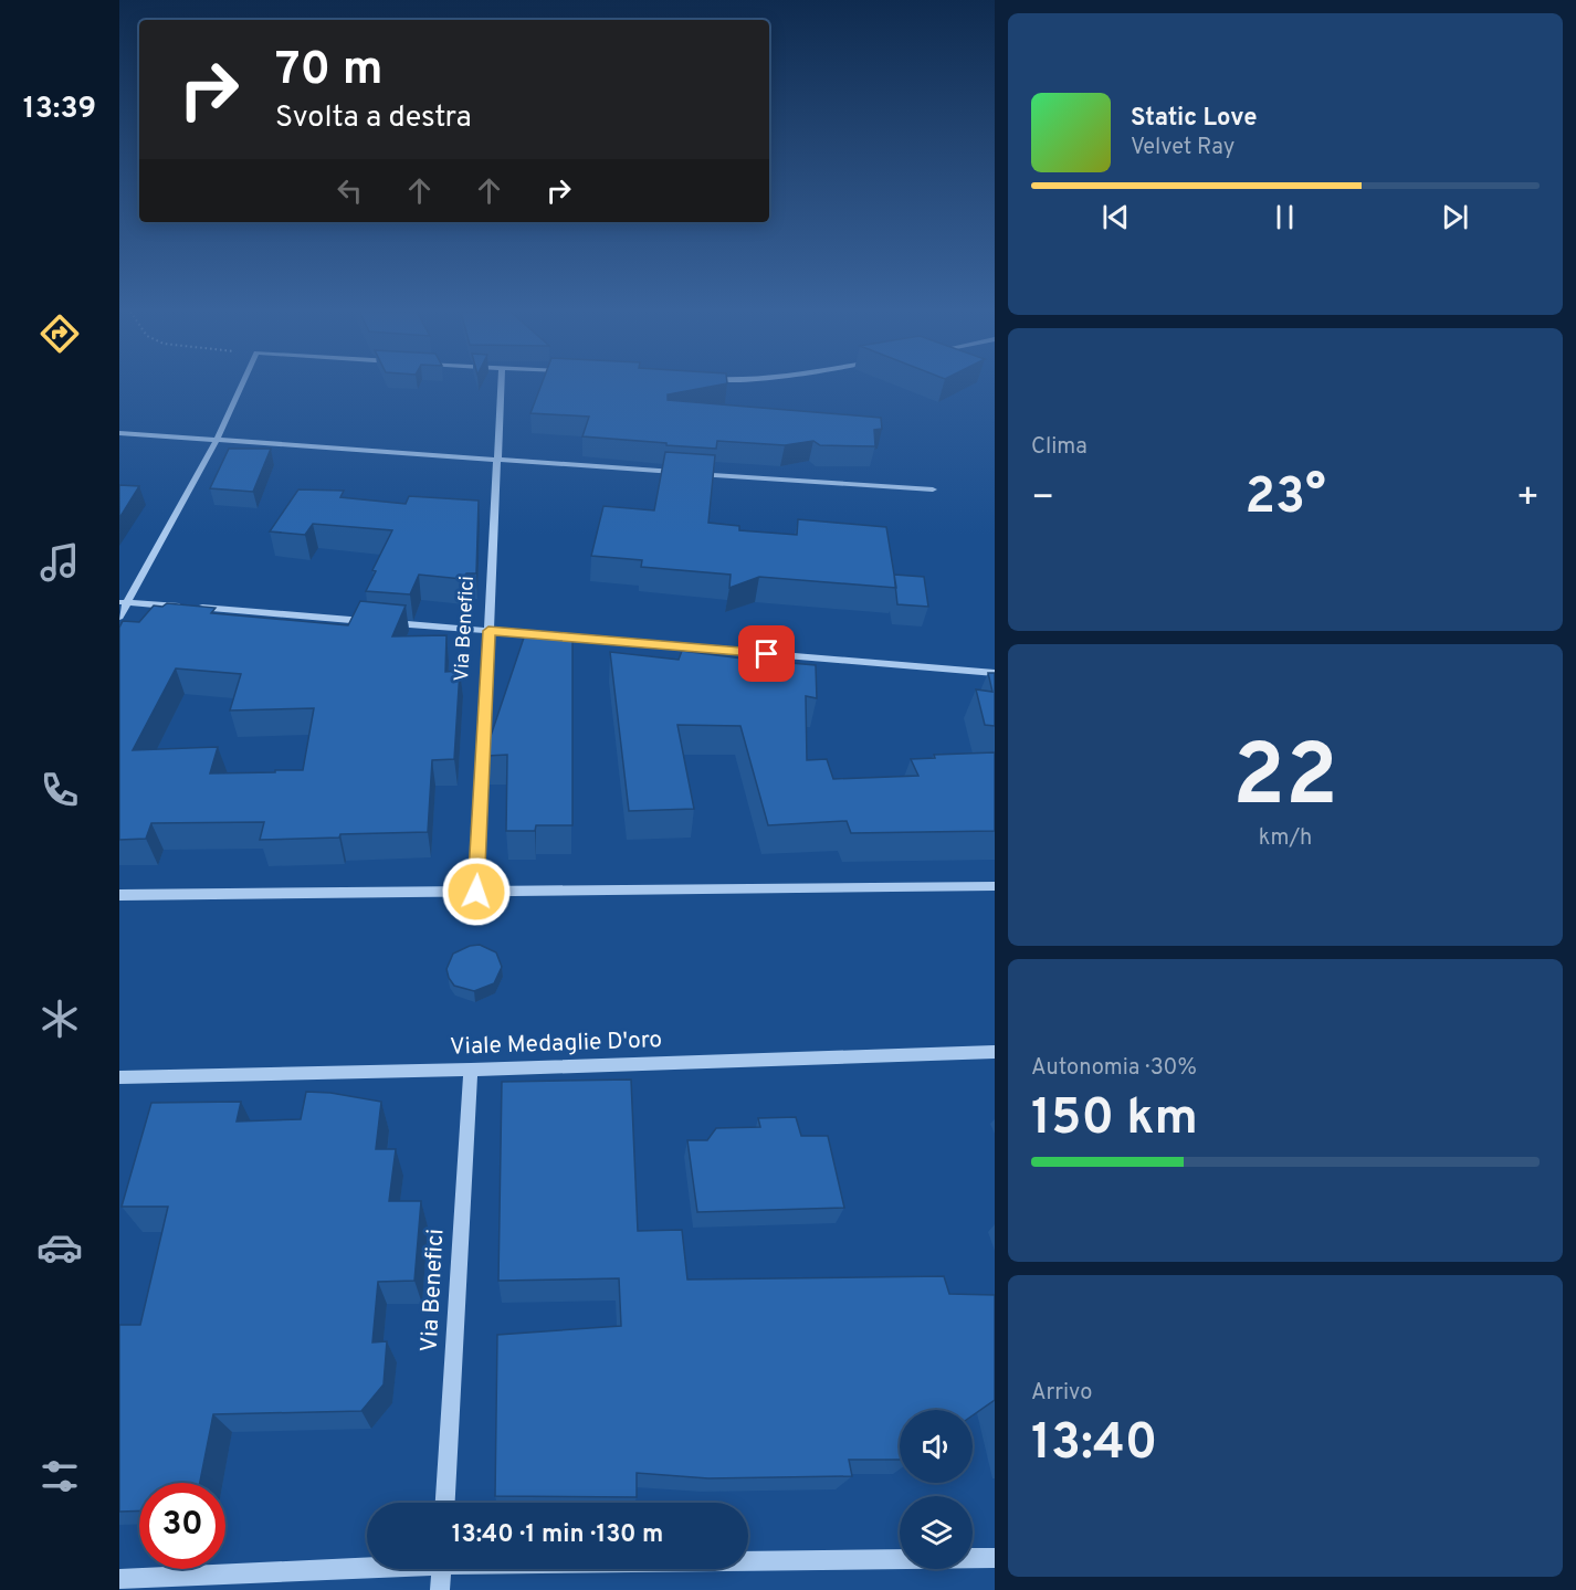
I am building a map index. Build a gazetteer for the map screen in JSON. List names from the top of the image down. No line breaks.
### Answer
{"streets":{"street":["Via Benefici","Viale Medaglie D'oro"]},"crossings":[["Via Benefici","Viale Medaglie D'oro"]],"page":{"tabs":"13:39","turn":["70 m","Svolta a destra"],"song":["Static Love","Velvet Ray"],"tile":["Clima",["22","km/h"],["Autonomia · 30%","150 km"],["Arrivo","13:40"]],"heat":["−","23°","+"],"limit":"30","trip":"13:40 · 1 min · 130 m"}}
